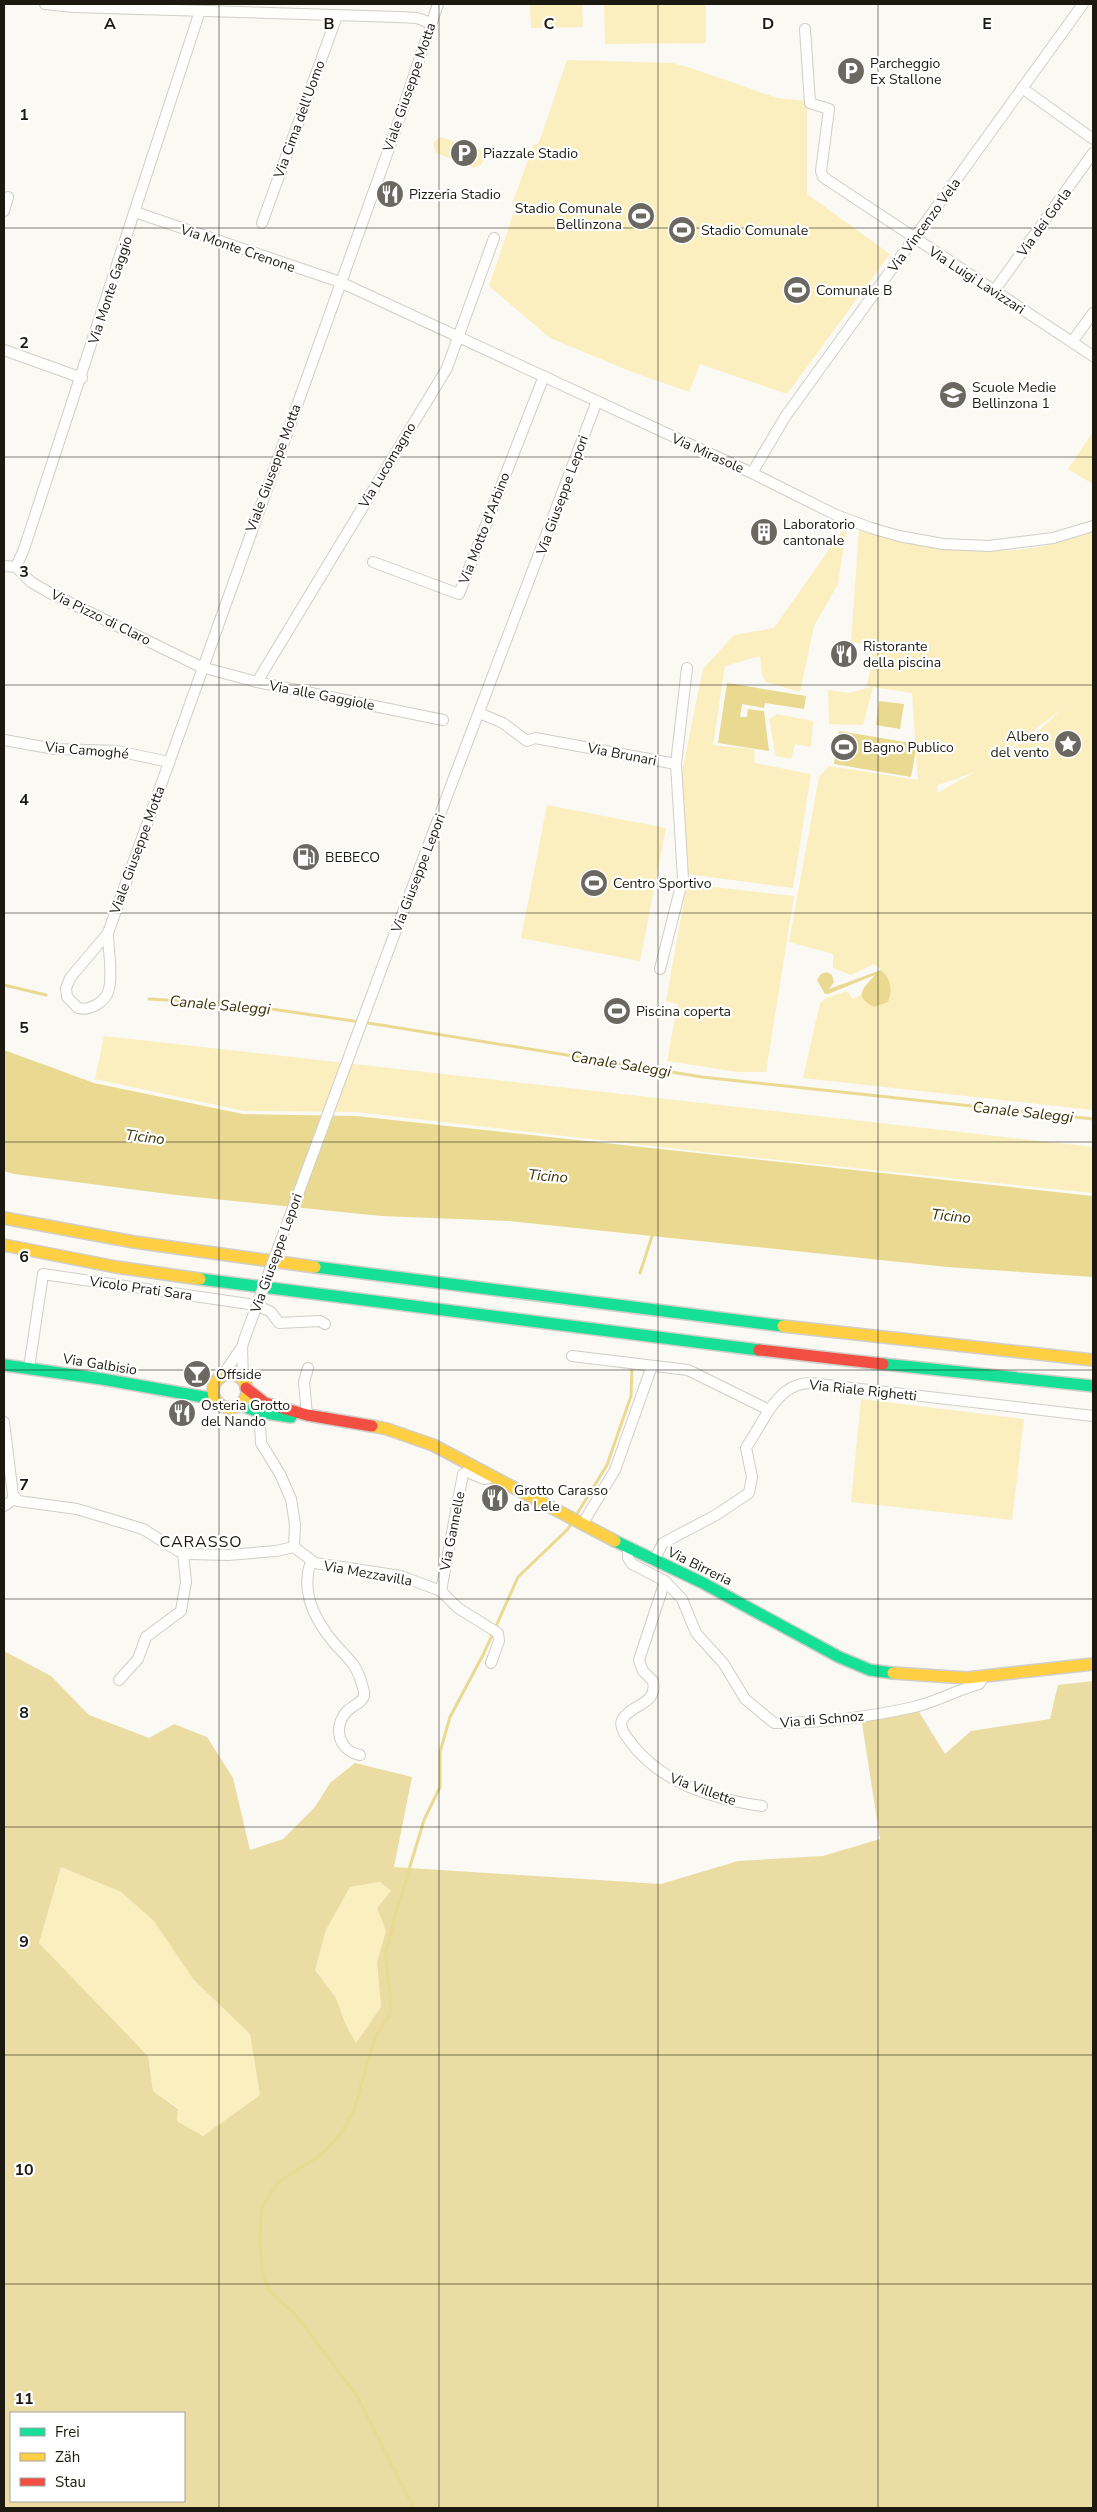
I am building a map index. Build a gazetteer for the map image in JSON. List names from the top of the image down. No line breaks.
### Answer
{"streets":{"main road":["Via Galbisio","Via Birreria"],"street":["Viale Giuseppe Motta","Via Cima dell'Uomo","Via dei Gorla","Via Vincenzo Vela","Via Monte Crenone","Via Luigi Lavizzari","Via Monte Gaggio","Via Mirasole","Via Lucomagno","Via Giuseppe Lepori","Via Motto d'Arbino","Via Pizzo di Claro","Via alle Gaggiole","Via Camoghé","Via Brunari","Vicolo Prati Sara","Via Riale Righetti","Via Gannelle","Via Mezzavilla","Via di Schnoz","Via Villette"]},"crossings":[["Viale Giuseppe Motta","Via Monte Crenone"],["Viale Giuseppe Motta","Via Mirasole"],["Viale Giuseppe Motta","Via Pizzo di Claro"],["Viale Giuseppe Motta","Via alle Gaggiole"],["Viale Giuseppe Motta","Via Camoghé"],["Via dei Gorla","Via Luigi Lavizzari"],["Via Vincenzo Vela","Via Luigi Lavizzari"],["Via Vincenzo Vela","Via Mirasole"],["Via Monte Crenone","Via Monte Gaggio"],["Via Monte Crenone","Via Mirasole"],["Via Monte Gaggio","Via Pizzo di Claro"],["Via Mirasole","Via Lucomagno"],["Via Mirasole","Via Giuseppe Lepori"],["Via Mirasole","Via Motto d'Arbino"],["Via Lucomagno","Via alle Gaggiole"],["Via Giuseppe Lepori","Via Brunari"],["Via Giuseppe Lepori","Via Galbisio"],["Via Giuseppe Lepori","Via Birreria"],["Via Pizzo di Claro","Via alle Gaggiole"],["Vicolo Prati Sara","Via Galbisio"],["Via Galbisio","Via Birreria"],["Via Riale Righetti","Via Birreria"],["Via Gannelle","Via Birreria"],["Via Gannelle","Via Mezzavilla"],["Via Birreria","Via di Schnoz"],["Via di Schnoz","Via Villette"]],"districts":["CARASSO"],"water":["Canale Saleggi","Ticino"],"places":{"parking":["Parcheggio Ex Stallone","Piazzale Stadio"],"restaurant":["Pizzeria Stadio","Ristorante della piscina","Osteria Grotto del Nando","Grotto Carasso da Lele"],"sports":["Stadio Comunale Bellinzona","Stadio Comunale","Comunale B","Bagno Publico","Centro Sportivo","Piscina coperta"],"school or university":["Scuole Medie Bellinzona 1"],"building":["Laboratorio cantonale"],"place":["Albero del vento"],"fuel station":["BEBECO"],"bar":["Offside"]},"legend":["Frei","Zäh","Stau"],"grid":{"columns":["A","B","C","D","E"],"rows":["1","2","3","4","5","6","7","8","9","10","11"]}}
